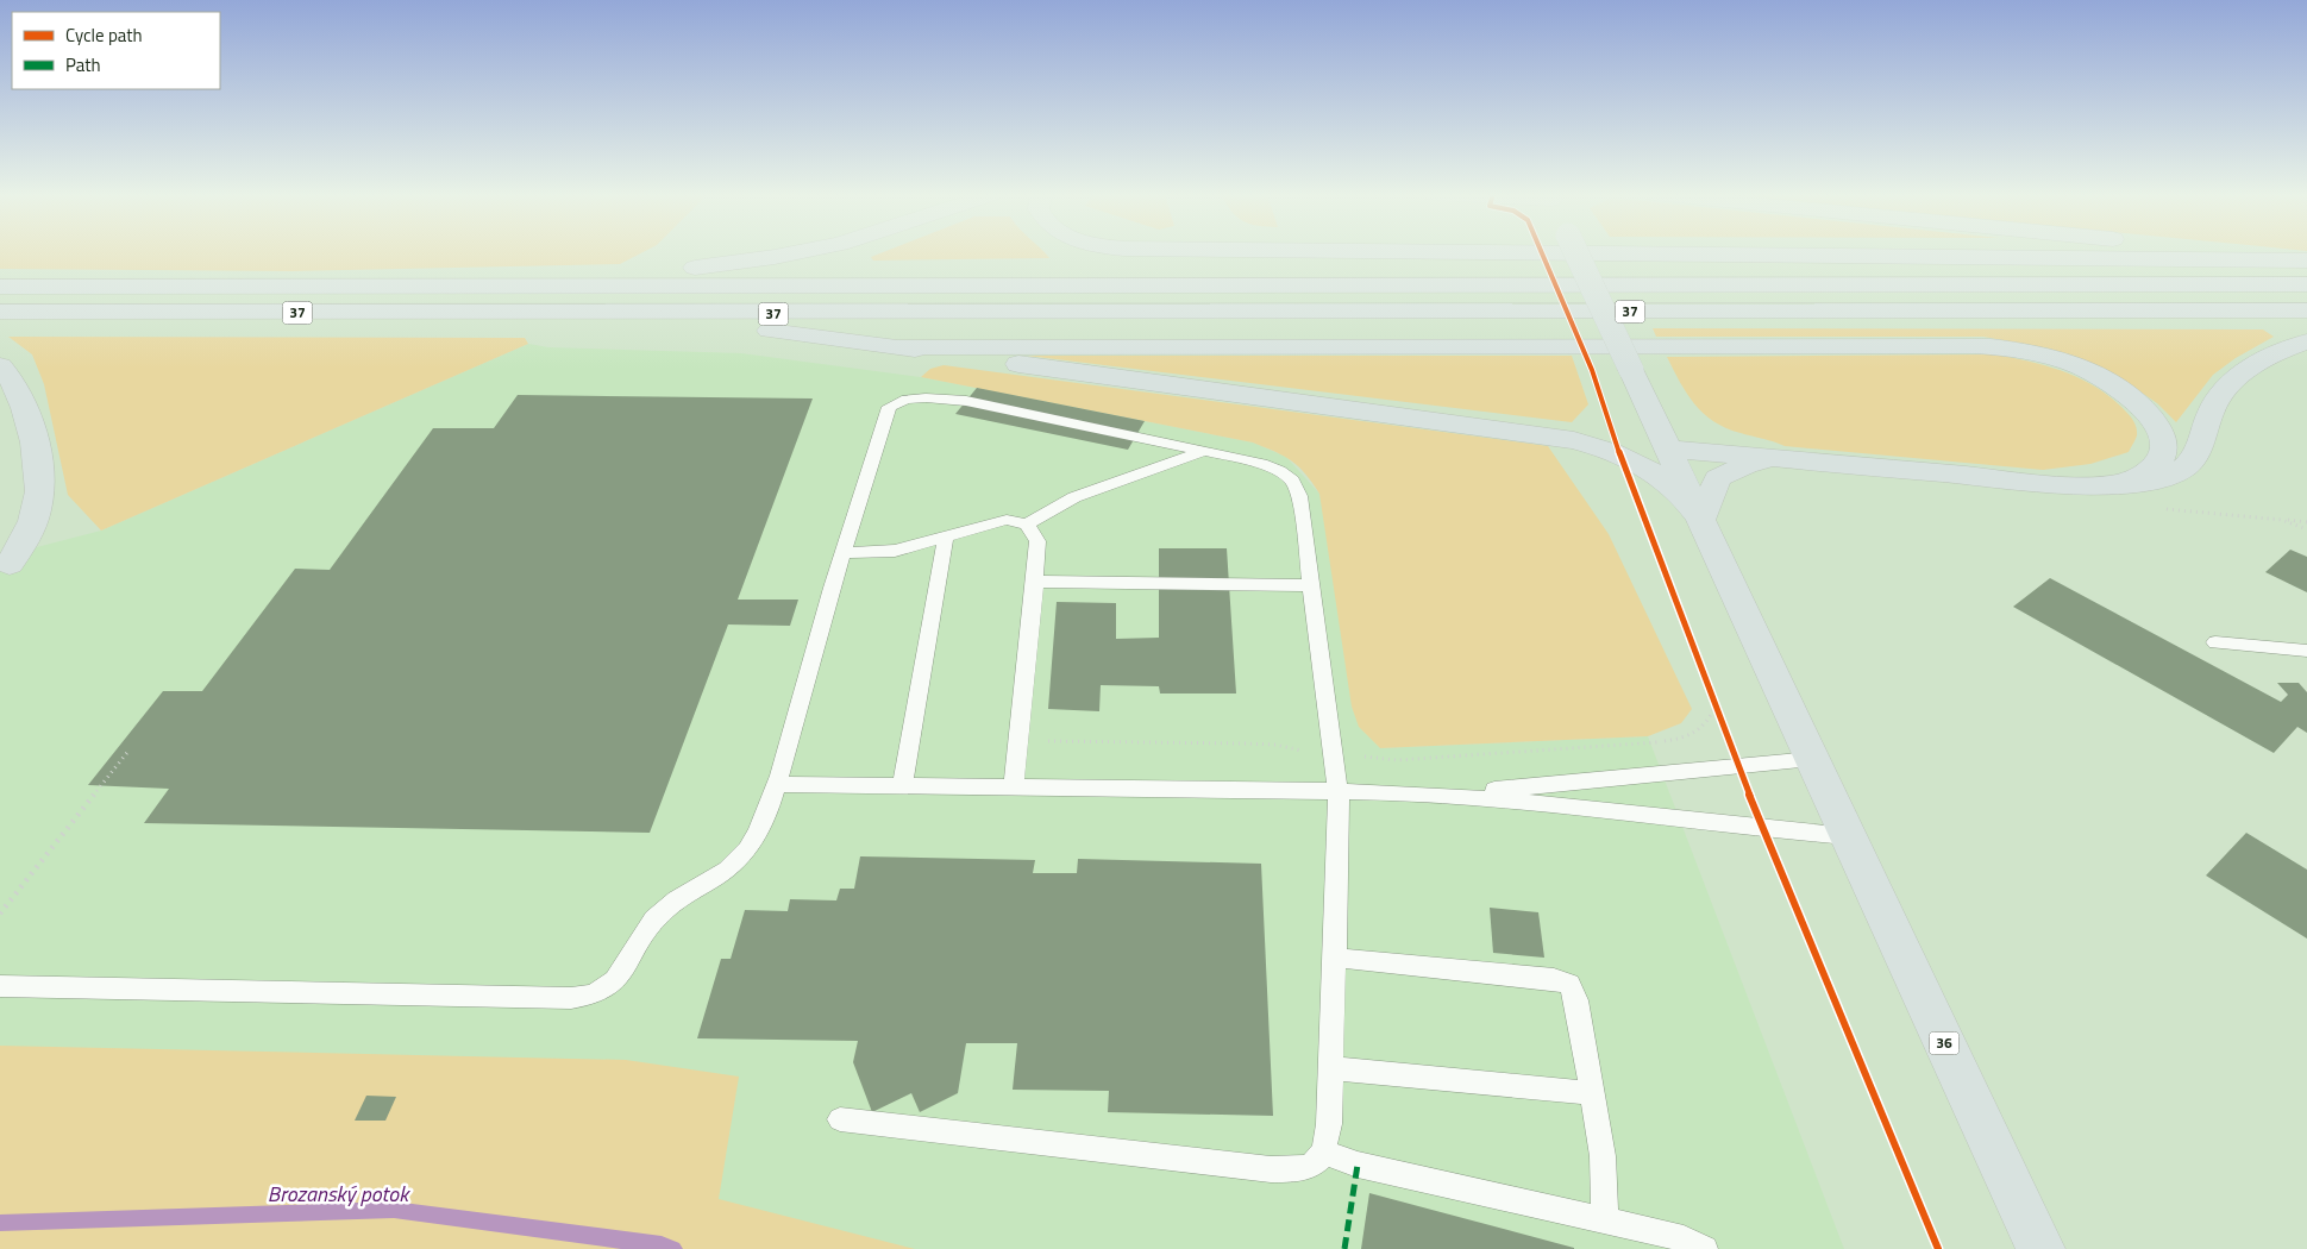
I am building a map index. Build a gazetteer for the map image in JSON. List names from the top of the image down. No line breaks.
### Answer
{"streets":{"main road":["37","36"]},"water":["Brozanský potok"],"legend":["Cycle path","Path"]}
